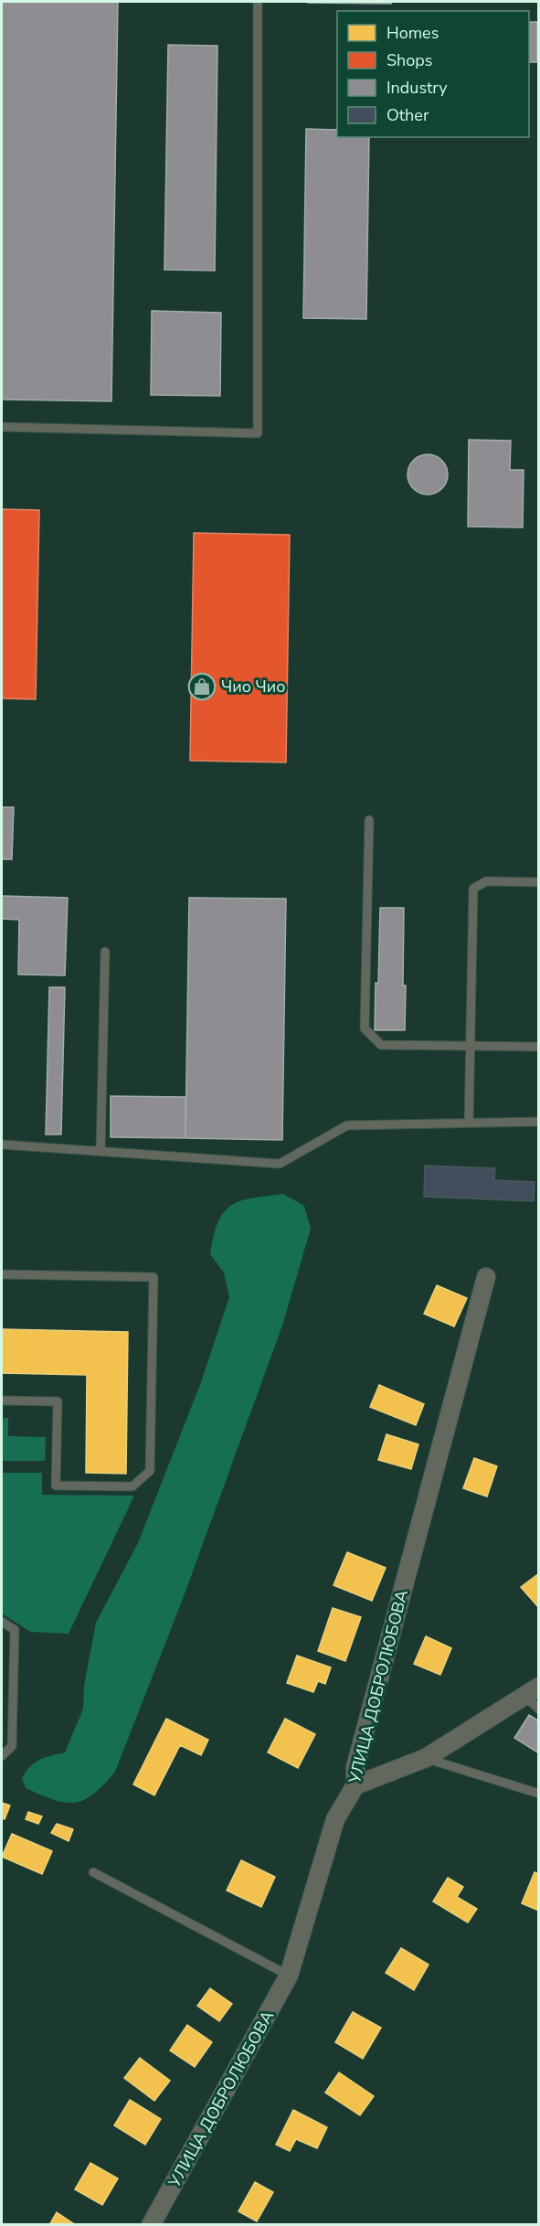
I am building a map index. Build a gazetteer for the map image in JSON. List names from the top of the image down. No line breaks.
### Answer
{"streets":{"street":["УЛИЦА ДОБРОЛЮБОВА"]},"places":{"shop":["Чио Чио"]},"legend":["Homes","Shops","Industry","Other"]}
